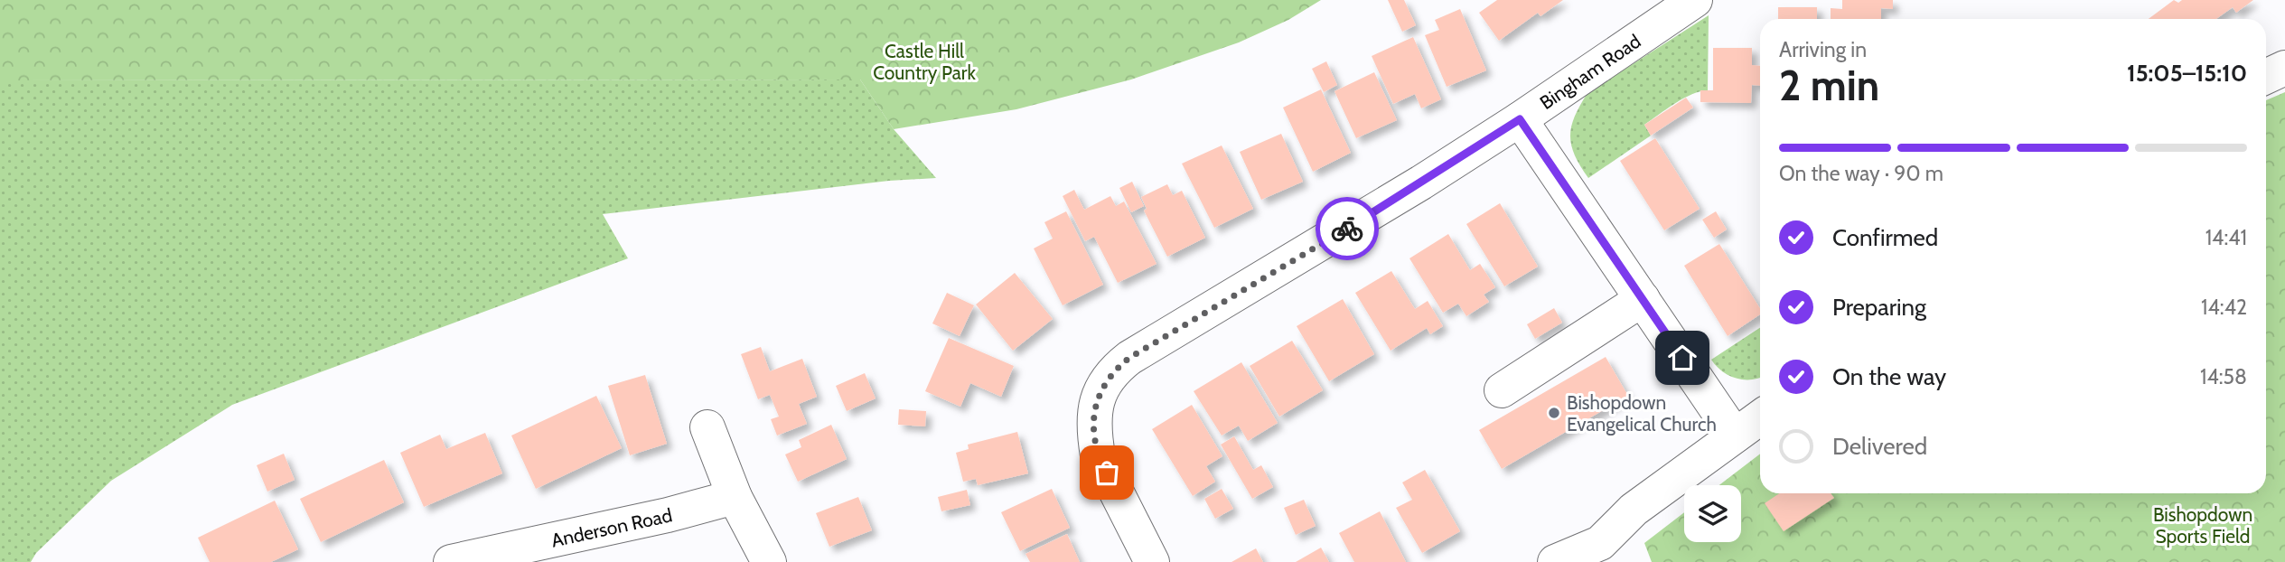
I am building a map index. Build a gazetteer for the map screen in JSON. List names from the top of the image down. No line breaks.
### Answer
{"streets":{"street":["Bingham Road","Anderson Road"]},"parks":["Castle Hill Country Park","Bishopdown Sports Field"],"places":["Bishopdown Evangelical Church"],"page":{"heading":["2 min","Arriving in","15:05–15:10"],"bar":"On the way · 90 m","list":[["Confirmed","14:41"],["Preparing","14:42"],["On the way","14:58"],"Delivered"]}}
